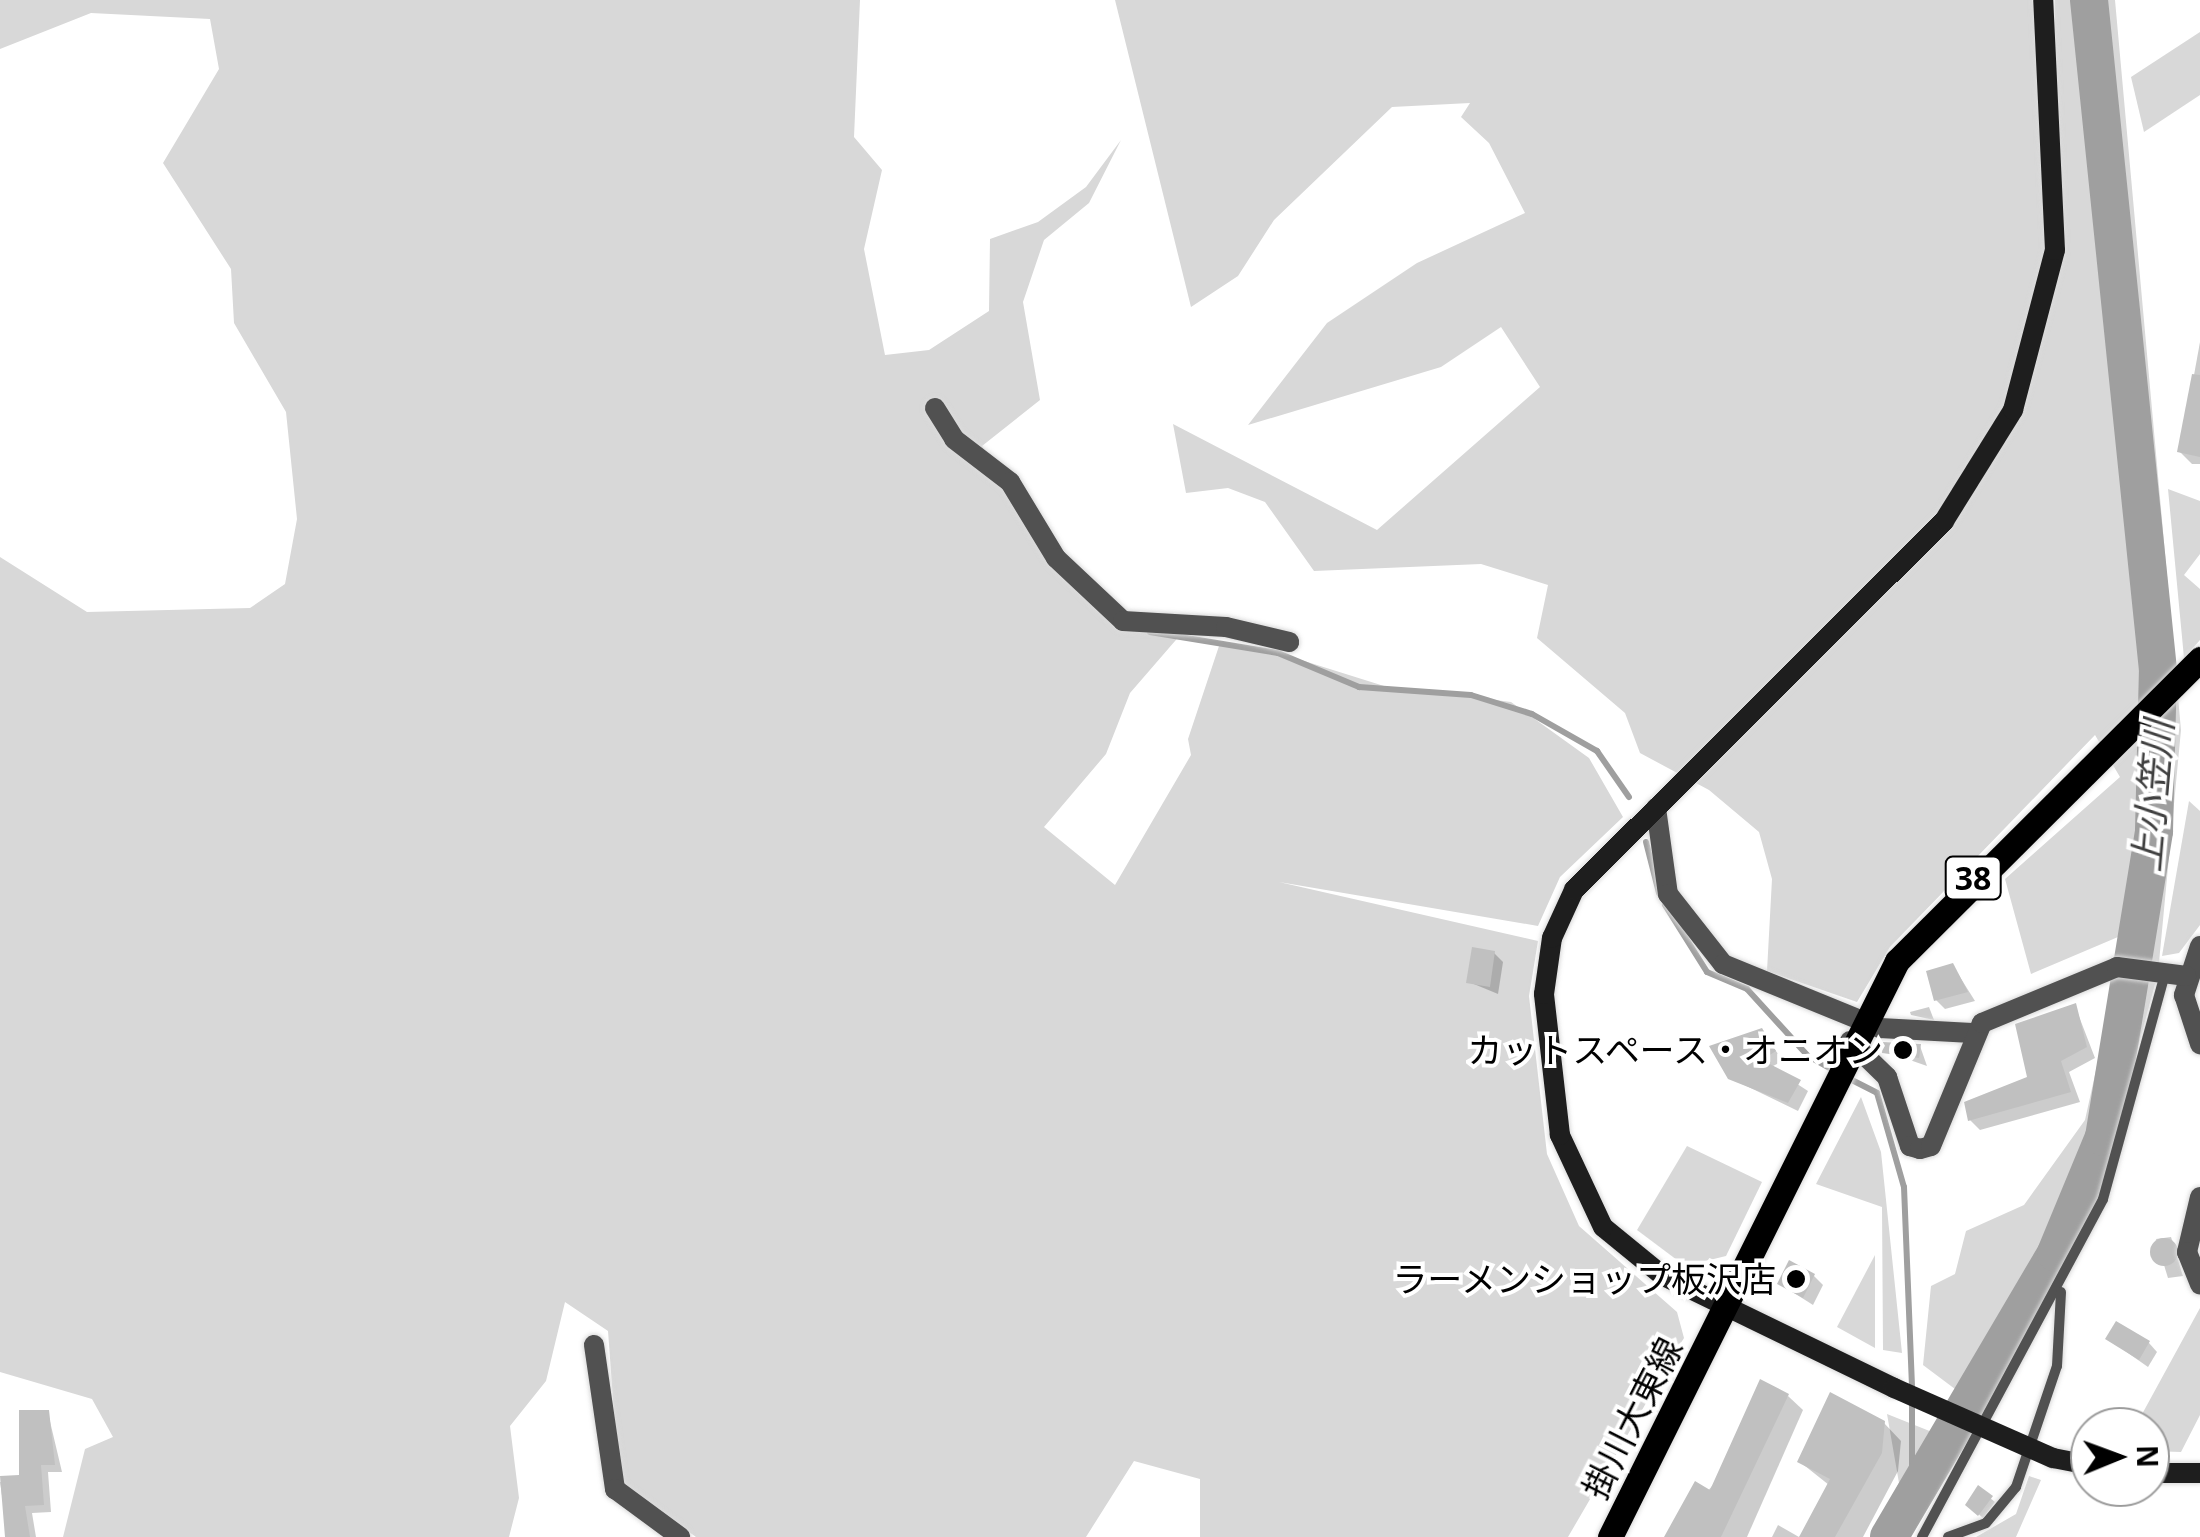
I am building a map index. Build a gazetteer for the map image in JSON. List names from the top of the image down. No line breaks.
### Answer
{"streets":{"main road":["38","掛川大東線"]},"water":["上小笠川"],"places":["カットスペース・オニオン","ラーメンショップ板沢店"],"north":"right"}
